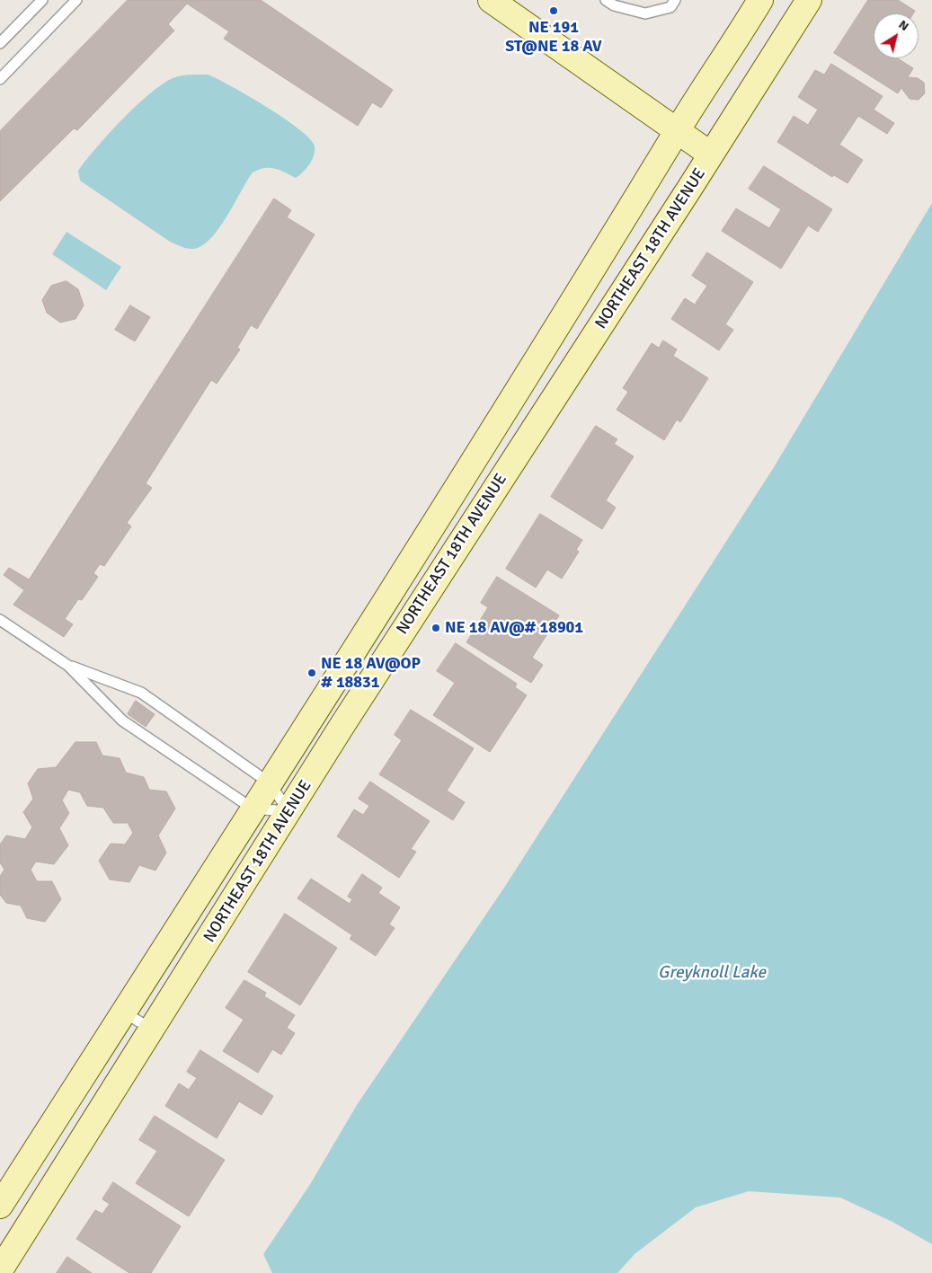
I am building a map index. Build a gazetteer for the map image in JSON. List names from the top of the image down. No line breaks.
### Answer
{"streets":{"street":["NORTHEAST 18TH AVENUE"]},"water":["Greyknoll Lake"],"places":["NE 191 ST@NE 18 AV","NE 18 AV@# 18901","NE 18 AV@OP # 18831"],"north":"top right"}
